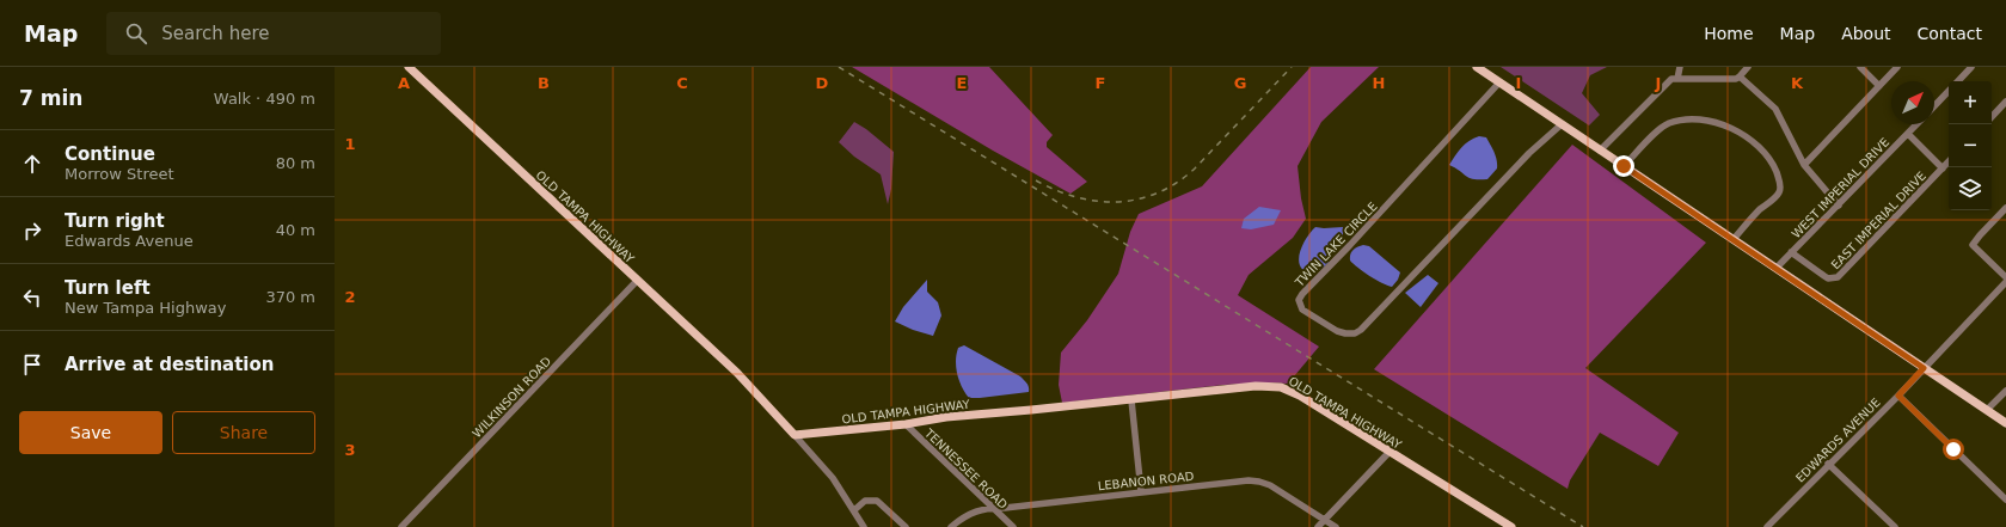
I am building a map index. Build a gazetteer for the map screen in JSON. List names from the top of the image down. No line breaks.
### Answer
{"streets":{"main road":["OLD TAMPA HIGHWAY"],"street":["WEST IMPERIAL DRIVE","EAST IMPERIAL DRIVE","TWIN LAKE CIRCLE","WILKINSON ROAD","EDWARDS AVENUE","TENNESSEE ROAD","LEBANON ROAD"]},"crossings":[["WEST IMPERIAL DRIVE","EAST IMPERIAL DRIVE"],["OLD TAMPA HIGHWAY","WILKINSON ROAD"],["OLD TAMPA HIGHWAY","TENNESSEE ROAD"],["TENNESSEE ROAD","LEBANON ROAD"]],"north":"top right","page":{"header":"Map","search":"Search here","nav":["Home","Map","About","Contact"],"heading":["7 min","Walk · 490 m"],"map_buttons":["+","−"],"list":[["Continue","Morrow Street","80 m"],["Turn right","Edwards Avenue","40 m"],["Turn left","New Tampa Highway","370 m"],"Arrive at destination"],"buttons":["Save","Share"]},"grid":{"columns":["A","B","C","D","E","F","G","H","I","J","K"],"rows":["1","2","3"]}}
